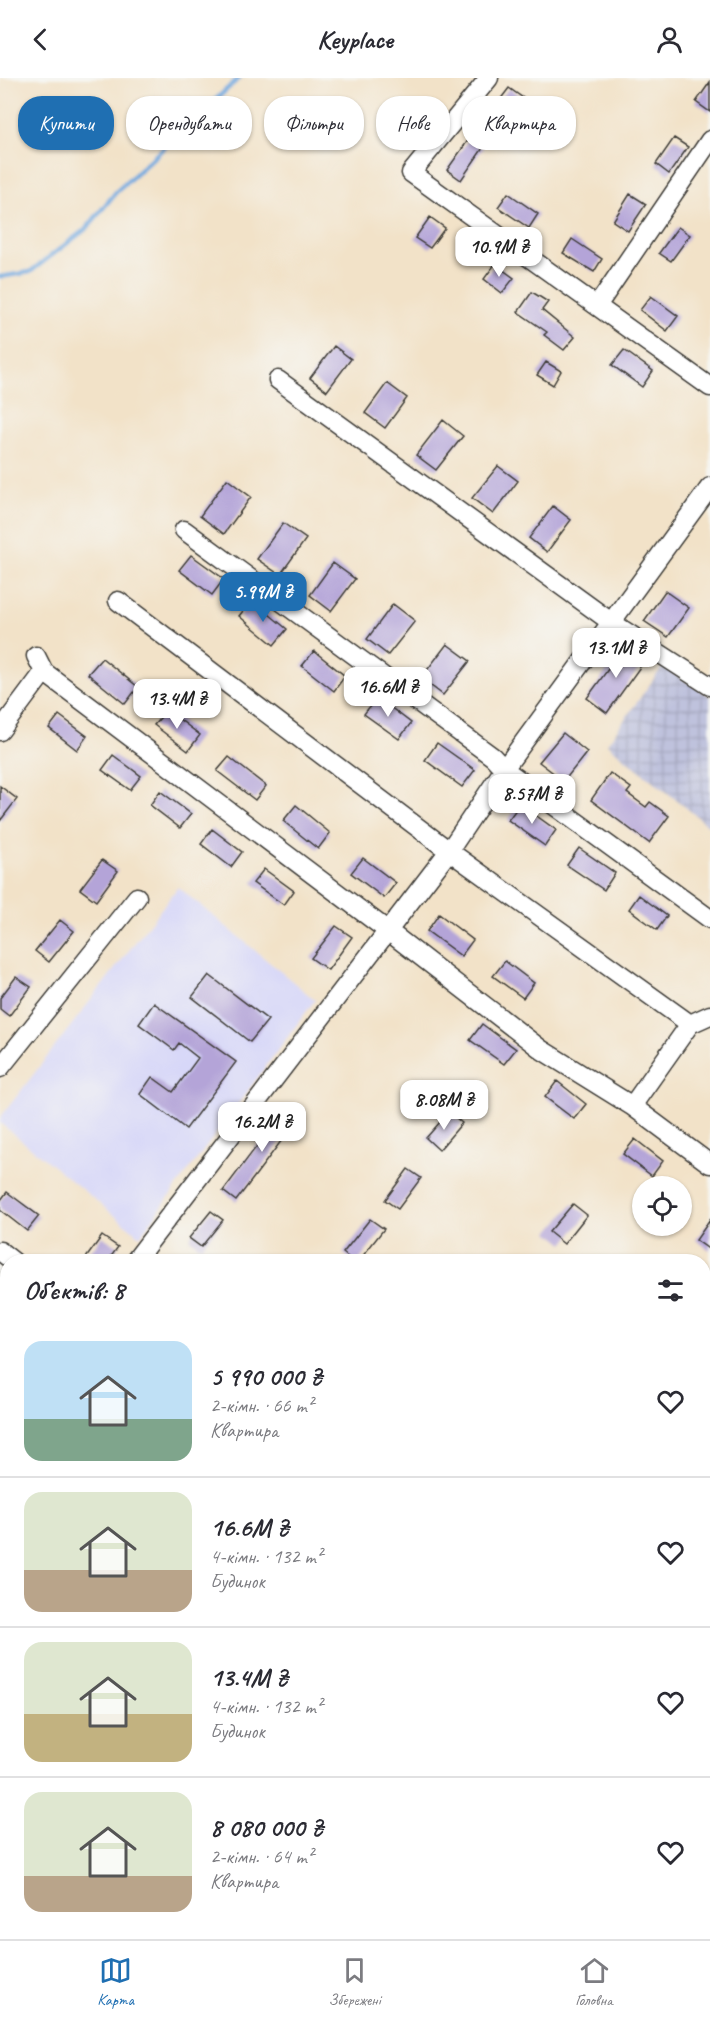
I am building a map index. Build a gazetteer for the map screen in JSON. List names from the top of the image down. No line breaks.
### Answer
{"page":{"header":"Keyplace","chip":["Купити","Орендувати","Фільтри","Нове","Квартира"],"price":["10.9M ₴","5.99M ₴","13.1M ₴","16.6M ₴","13.4M ₴","8.57M ₴","8.08M ₴","16.2M ₴"],"heading":"Об’єктів: 8","list":[{"name":"5 990 000 ₴","note":"2-кімн. · 66 m² · Квартира"},{"name":"16.6M ₴","note":"4-кімн. · 132 m² · Будинок"},{"name":"13.4M ₴","note":"4-кімн. · 132 m² · Будинок"},{"name":"8 080 000 ₴","note":"2-кімн. · 64 m² · Квартира"}],"tabs":["Карта","Збережені","Головна"]}}
